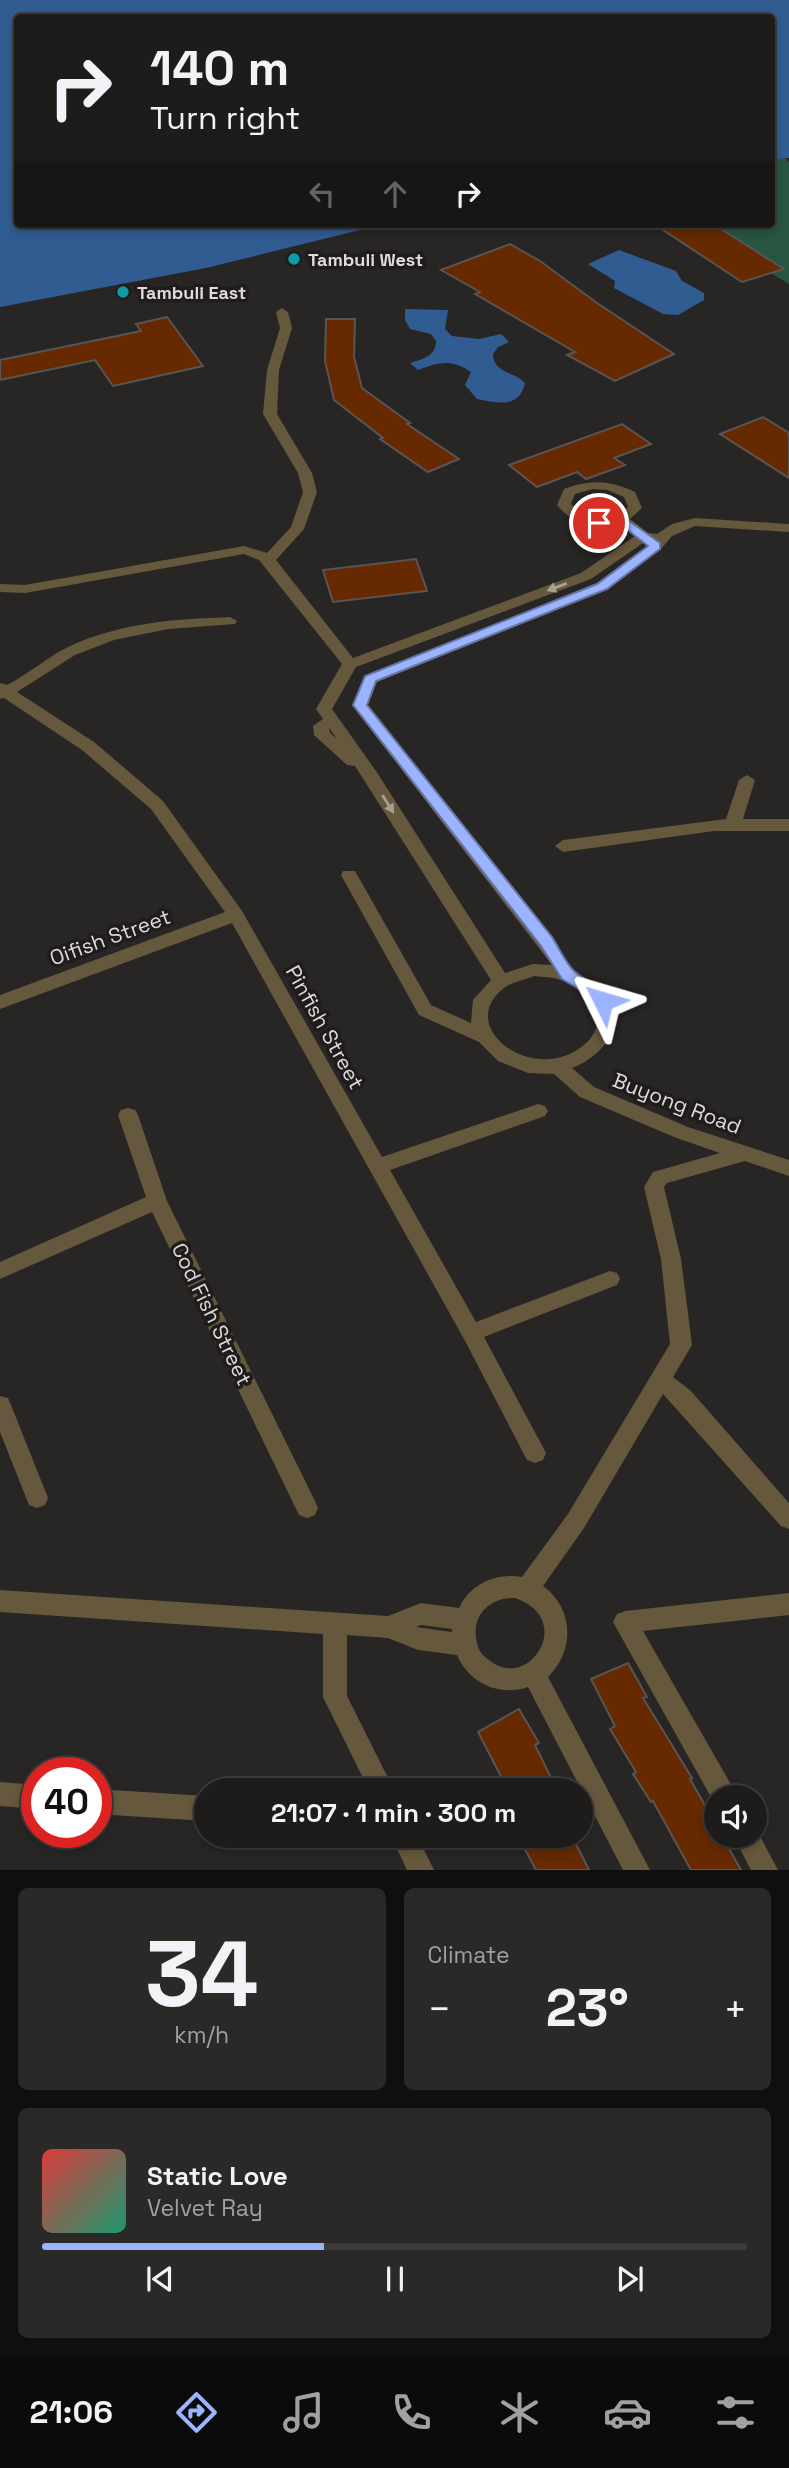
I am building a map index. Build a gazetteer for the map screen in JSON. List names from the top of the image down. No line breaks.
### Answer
{"streets":{"street":["Oifish Street","Pinfish Street","Buyong Road","Cod Fish Street"]},"crossings":[["Oifish Street","Pinfish Street"]],"places":["Tambuli West","Tambuli East"],"page":{"turn":["140 m","Turn right"],"limit":"40","trip":"21:07 · 1 min · 300 m","tile":[["34","km/h"],"Climate"],"heat":["−","23°","+"],"song":["Static Love","Velvet Ray"],"tabs":"21:06"}}
